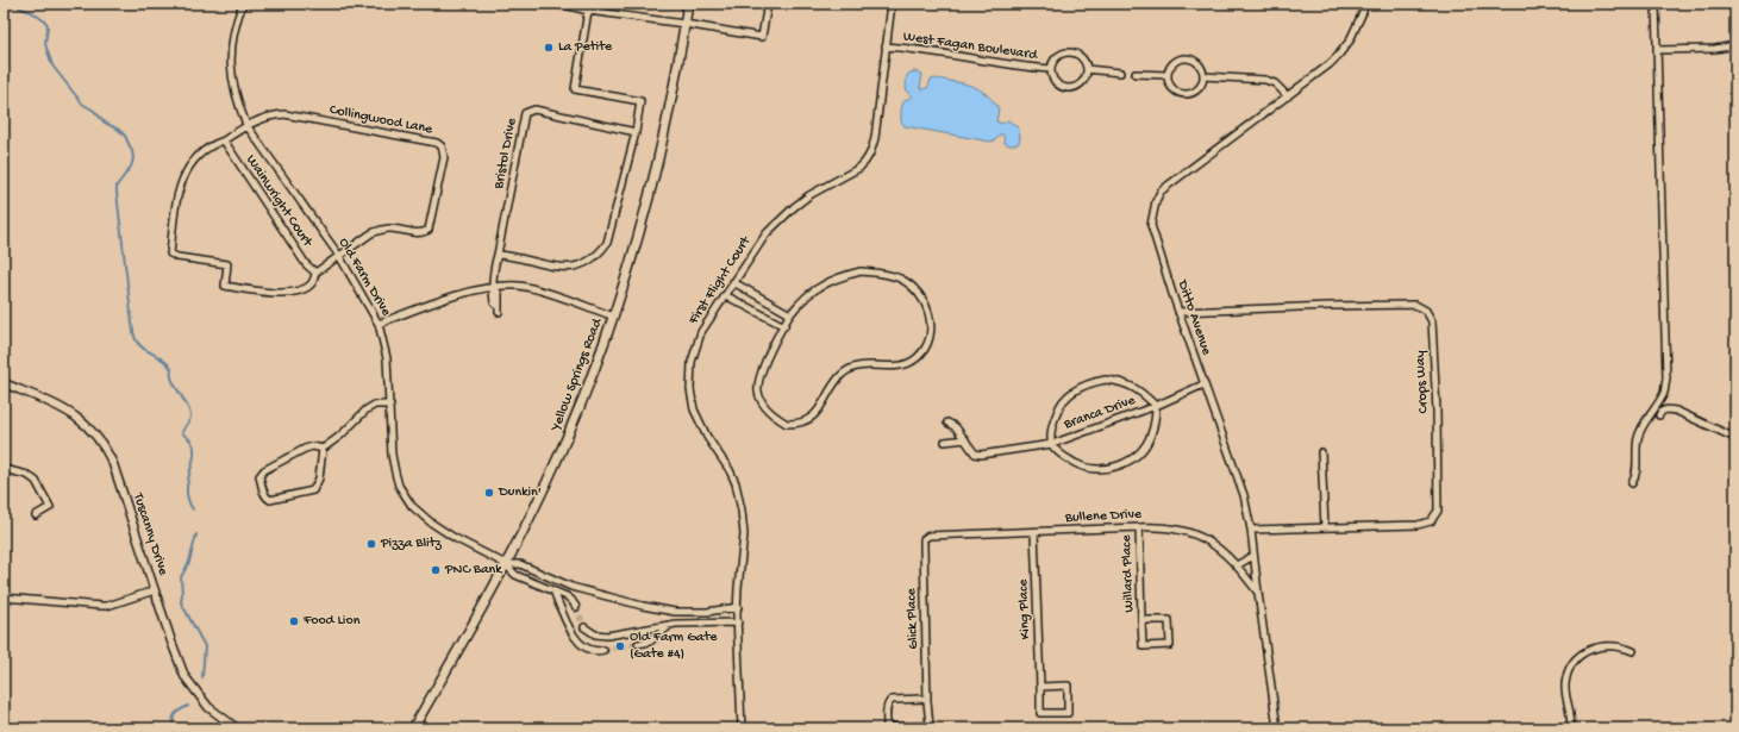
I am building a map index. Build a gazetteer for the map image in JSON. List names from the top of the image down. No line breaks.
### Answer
{"streets":{"main road":["Yellow Springs Road"],"street":["West Fagan Boulevard","Collingwood Lane","Bristol Drive","Wainwright Court","Old Farm Drive","First Flight Court","Ditto Avenue","Crops Way","Branca Drive","Bullene Drive","Tuscanny Drive","Willard Place","King Place","Glick Place"]},"crossings":[["West Fagan Boulevard","First Flight Court"],["Collingwood Lane","Old Farm Drive"],["Old Farm Drive","Yellow Springs Road"],["Ditto Avenue","Crops Way"],["Ditto Avenue","Branca Drive"],["Ditto Avenue","Bullene Drive"],["Bullene Drive","Willard Place"],["Bullene Drive","King Place"],["Bullene Drive","Glick Place"]],"places":["La Petite","Dunkin'","Pizza Blitz","PNC Bank","Food Lion","Old Farm Gate (Gate #4)"]}
